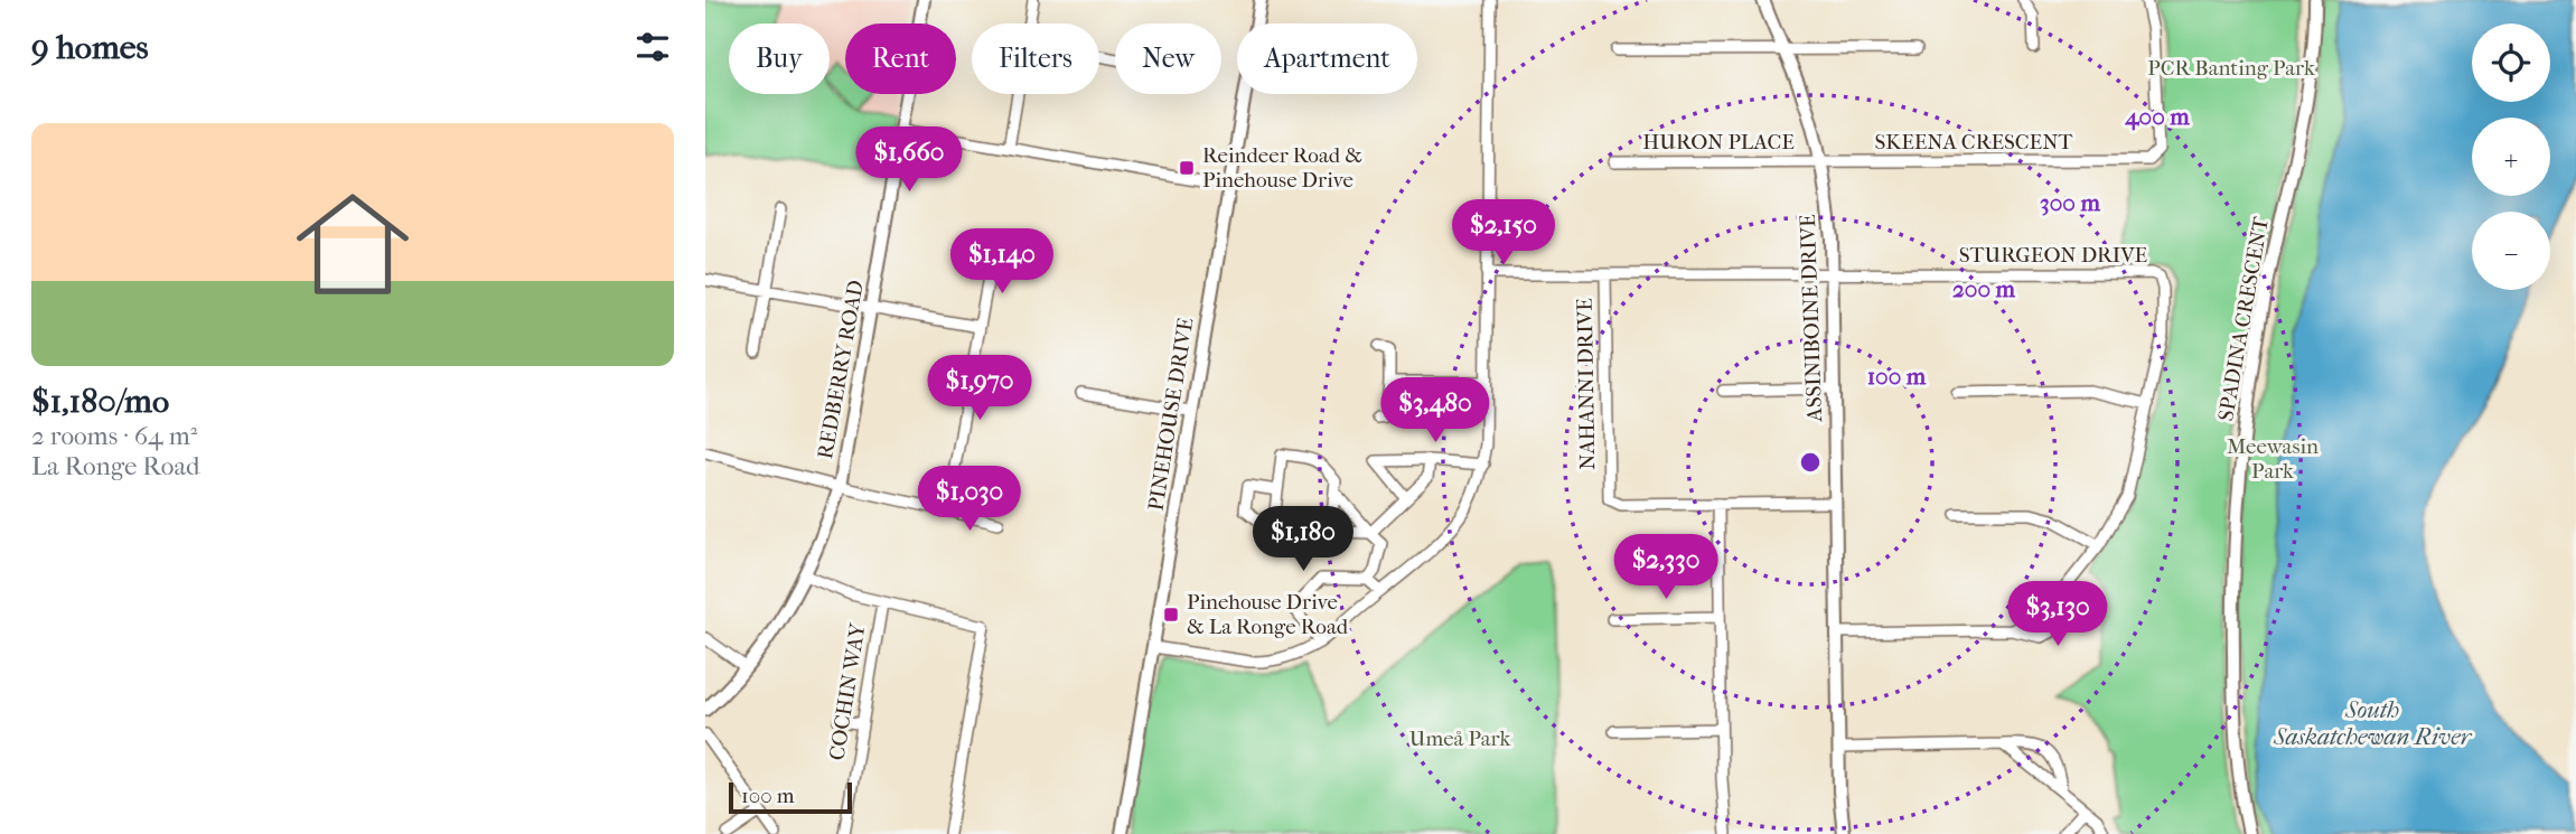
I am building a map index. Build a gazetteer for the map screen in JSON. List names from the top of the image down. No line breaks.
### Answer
{"streets":{"street":["HURON PLACE","SKEENA CRESCENT","STURGEON DRIVE","ASSINIBOINE DRIVE","SPADINA CRESCENT","REDBERRY ROAD","NAHANNI DRIVE","PINEHOUSE DRIVE","COCHIN WAY"]},"crossings":[["HURON PLACE","SKEENA CRESCENT"],["HURON PLACE","ASSINIBOINE DRIVE"],["SKEENA CRESCENT","ASSINIBOINE DRIVE"],["STURGEON DRIVE","ASSINIBOINE DRIVE"],["STURGEON DRIVE","NAHANNI DRIVE"],["ASSINIBOINE DRIVE","NAHANNI DRIVE"]],"water":["South Saskatchewan River"],"parks":["PCR Banting Park","Meewasin Park","Umeå Park"],"places":{"transit":["Reindeer Road & Pinehouse Drive","Pinehouse Drive & La Ronge Road"]},"scale_bar":"100 m","page":{"heading":"9 homes","map_buttons":["+","−"],"chip":["Buy","Rent","Filters","New","Apartment"],"list":[{"name":"$1,180/mo","note":"2 rooms · 64 m² · La Ronge Road"}],"price":["$1,660","$2,150","$1,140","$1,970","$3,480","$1,030","$1,180","$2,330","$3,130"],"scale":"100 m"},"rings":["400 m","300 m","200 m","100 m"]}
